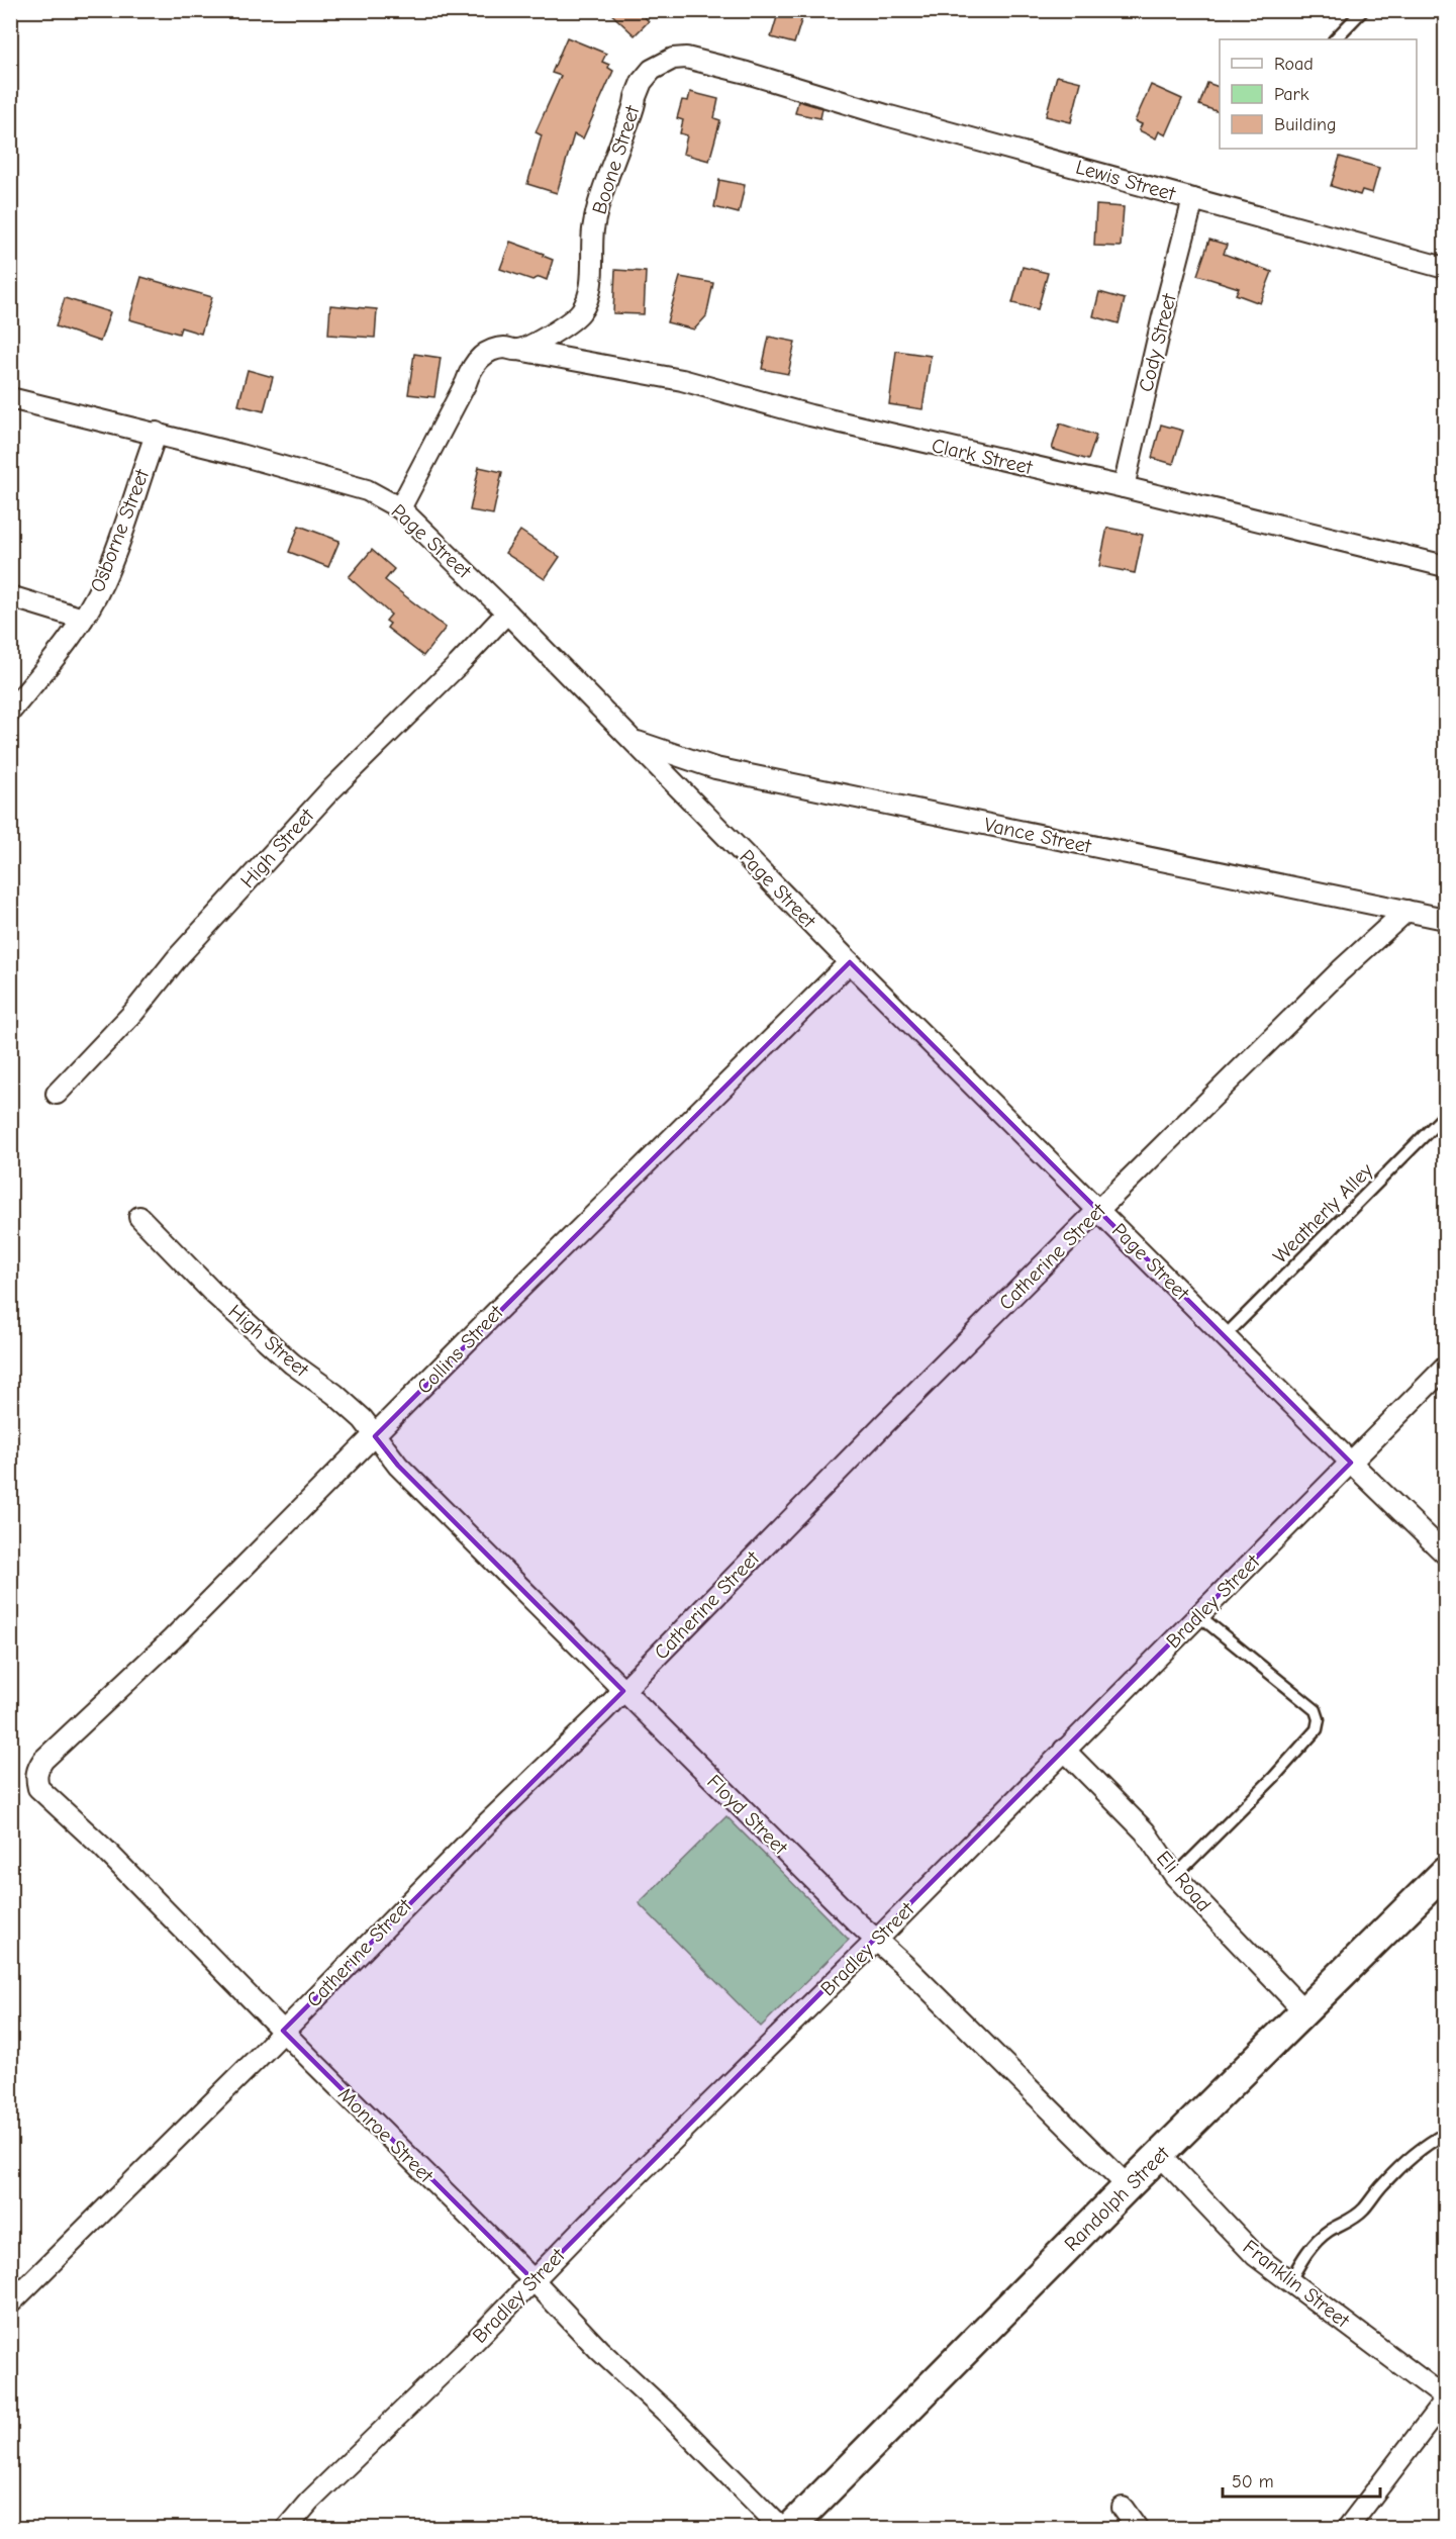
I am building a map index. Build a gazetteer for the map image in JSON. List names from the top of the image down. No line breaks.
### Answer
{"streets":{"street":["Boone Street","Lewis Street","Cody Street","Clark Street","Osborne Street","Page Street","Vance Street","High Street","Catherine Street","Collins Street","Bradley Street","Floyd Street","Eli Road","Monroe Street","Randolph Street","Franklin Street"],"lane":["Weatherly Alley"]},"crossings":[["Boone Street","Lewis Street"],["Boone Street","Clark Street"],["Boone Street","Page Street"],["Lewis Street","Cody Street"],["Cody Street","Clark Street"],["Osborne Street","Page Street"],["Page Street","Vance Street"],["Page Street","High Street"],["Page Street","Weatherly Alley"],["Page Street","Catherine Street"],["Page Street","Collins Street"],["Page Street","Bradley Street"],["Vance Street","Catherine Street"],["High Street","Collins Street"],["High Street","Floyd Street"],["Catherine Street","Floyd Street"],["Catherine Street","Monroe Street"],["Collins Street","Floyd Street"],["Collins Street","Monroe Street"],["Bradley Street","Floyd Street"],["Bradley Street","Eli Road"],["Bradley Street","Monroe Street"],["Floyd Street","Randolph Street"],["Eli Road","Randolph Street"],["Randolph Street","Franklin Street"]],"legend":["Road","Park","Building"],"scale_bar":"50 m"}
